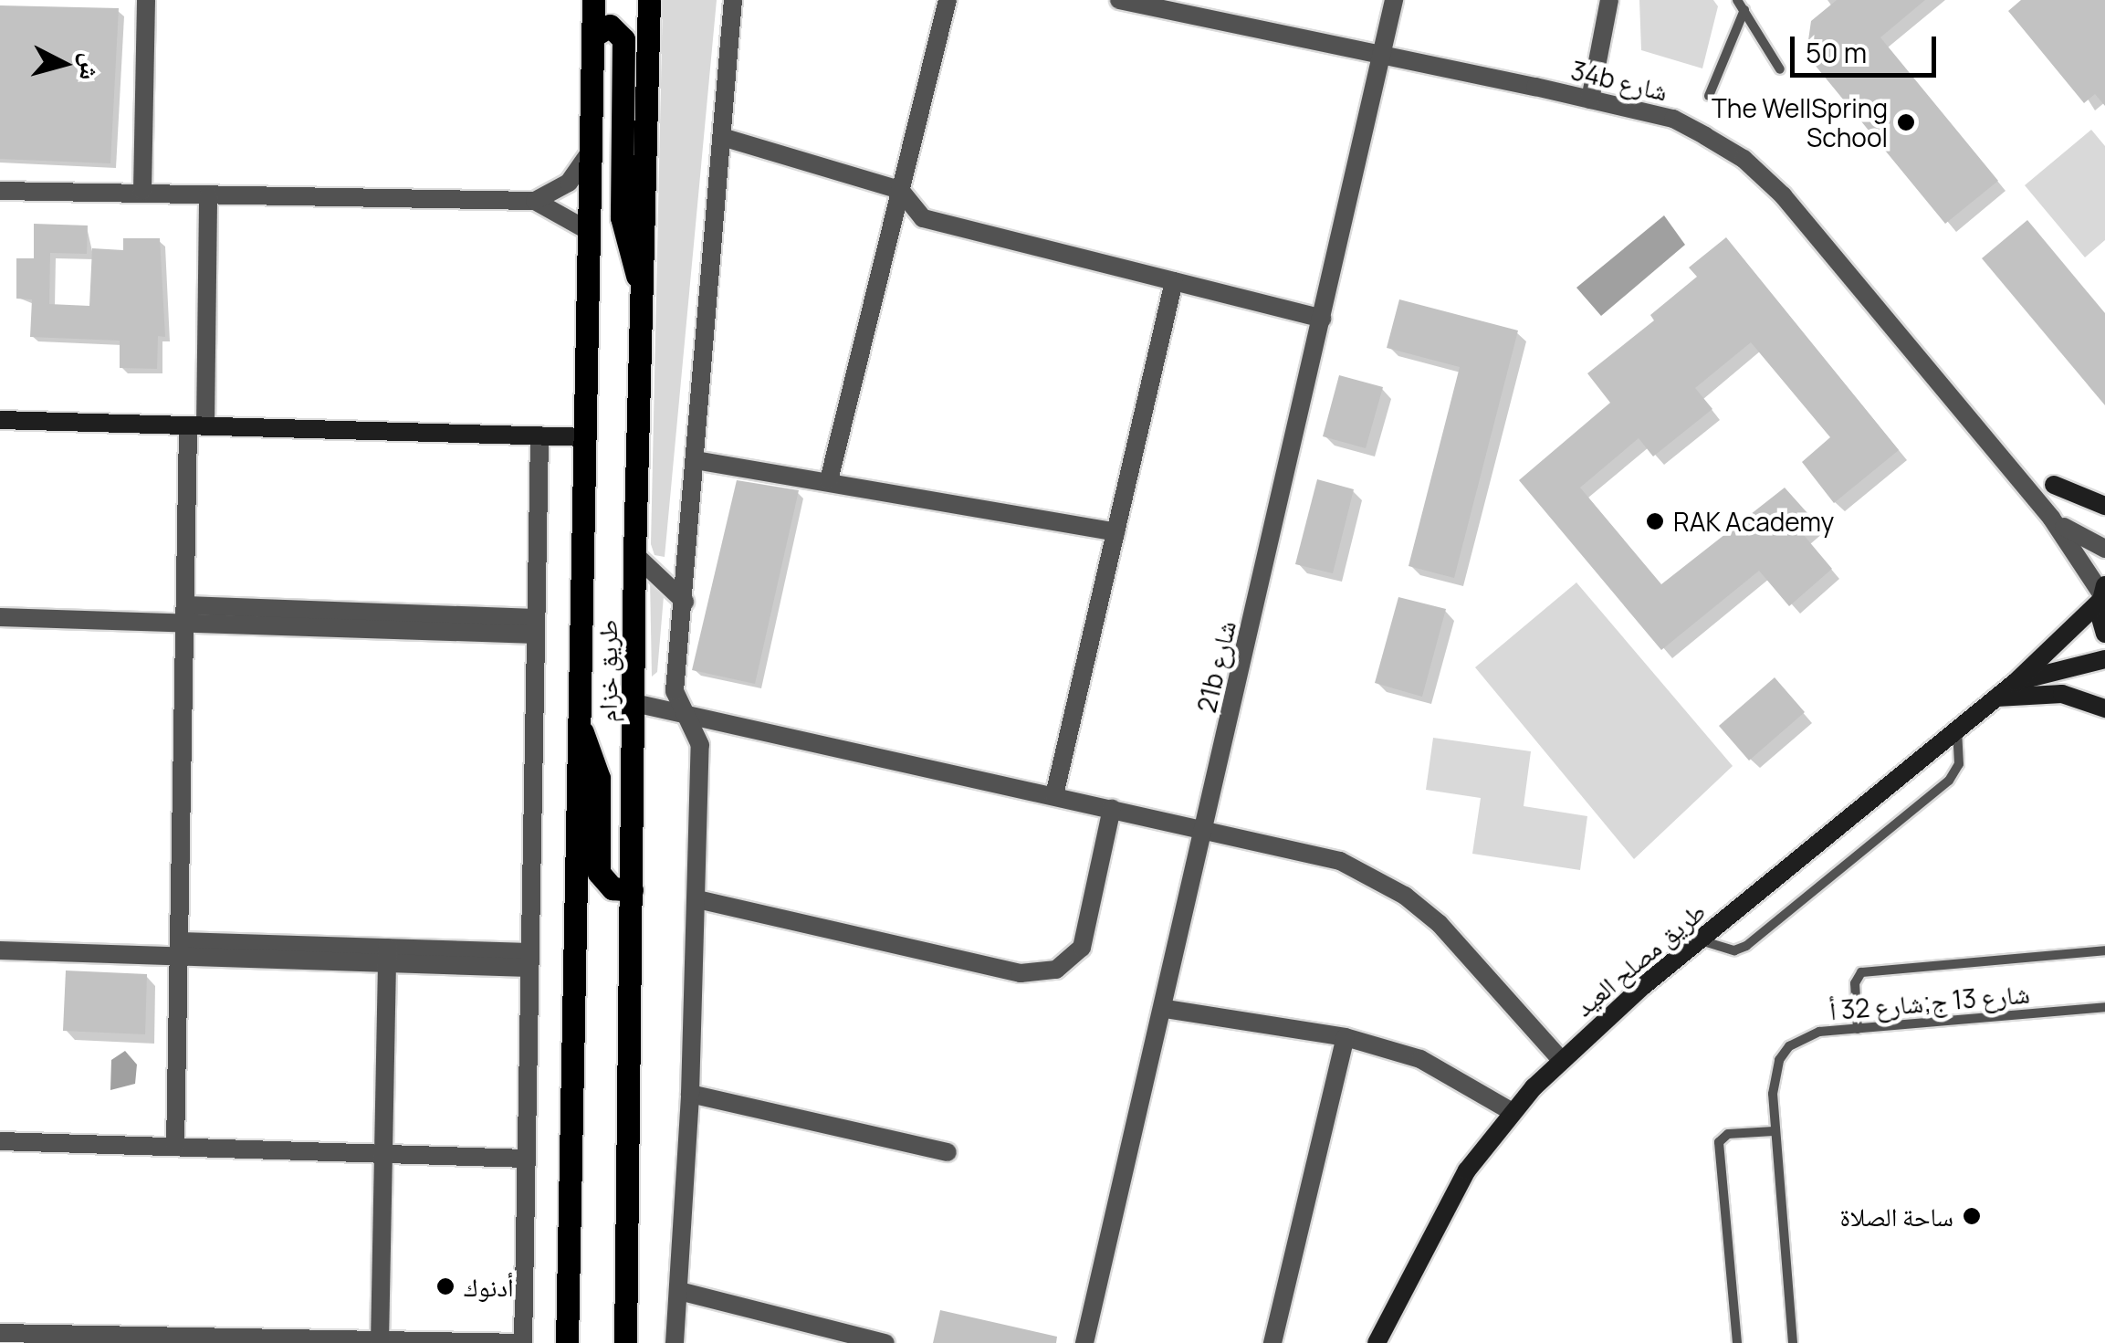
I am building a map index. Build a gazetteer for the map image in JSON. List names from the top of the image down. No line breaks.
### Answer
{"streets":{"main road":["طريق خزام"],"street":["34b شارع","21b شارع","طريق مصلح العيد"],"lane":["شارع 13 ج;شارع 32 أ"]},"crossings":[["34b شارع","21b شارع"],["34b شارع","طريق مصلح العيد"]],"places":["The WellSpring School","RAK Academy","ساحة الصلاة","أدنوك"],"scale_bar":"50 m","north":"right"}
